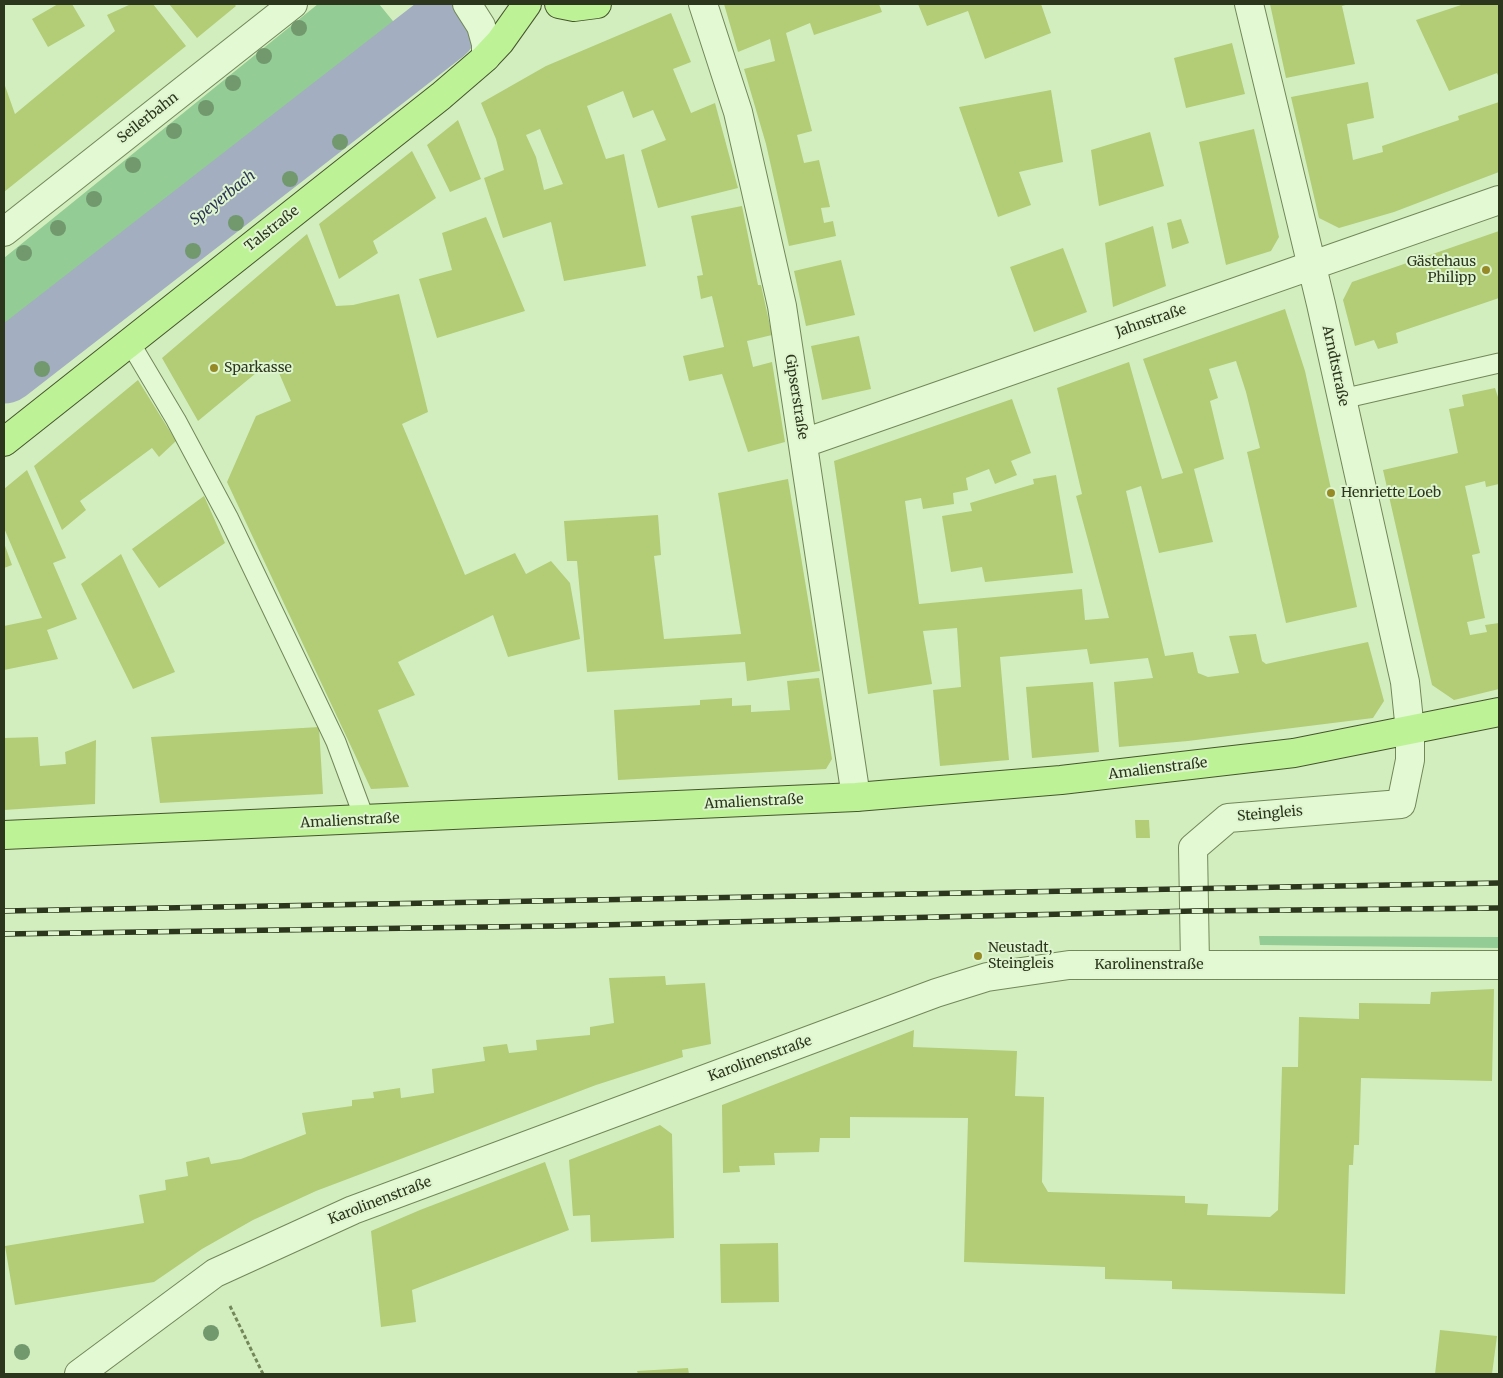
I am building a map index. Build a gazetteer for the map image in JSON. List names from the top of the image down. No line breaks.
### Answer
{"streets":{"main road":["Talstraße","Amalienstraße"],"street":["Seilerbahn","Jahnstraße","Arndtstraße","Gipserstraße","Steingleis","Karolinenstraße"]},"crossings":[["Jahnstraße","Arndtstraße"],["Jahnstraße","Gipserstraße"],["Arndtstraße","Amalienstraße"],["Arndtstraße","Steingleis"],["Gipserstraße","Amalienstraße"],["Amalienstraße","Steingleis"],["Steingleis","Karolinenstraße"]],"water":["Speyerbach"],"places":["Gästehaus Philipp","Sparkasse","Henriette Loeb","Neustadt, Steingleis"]}
